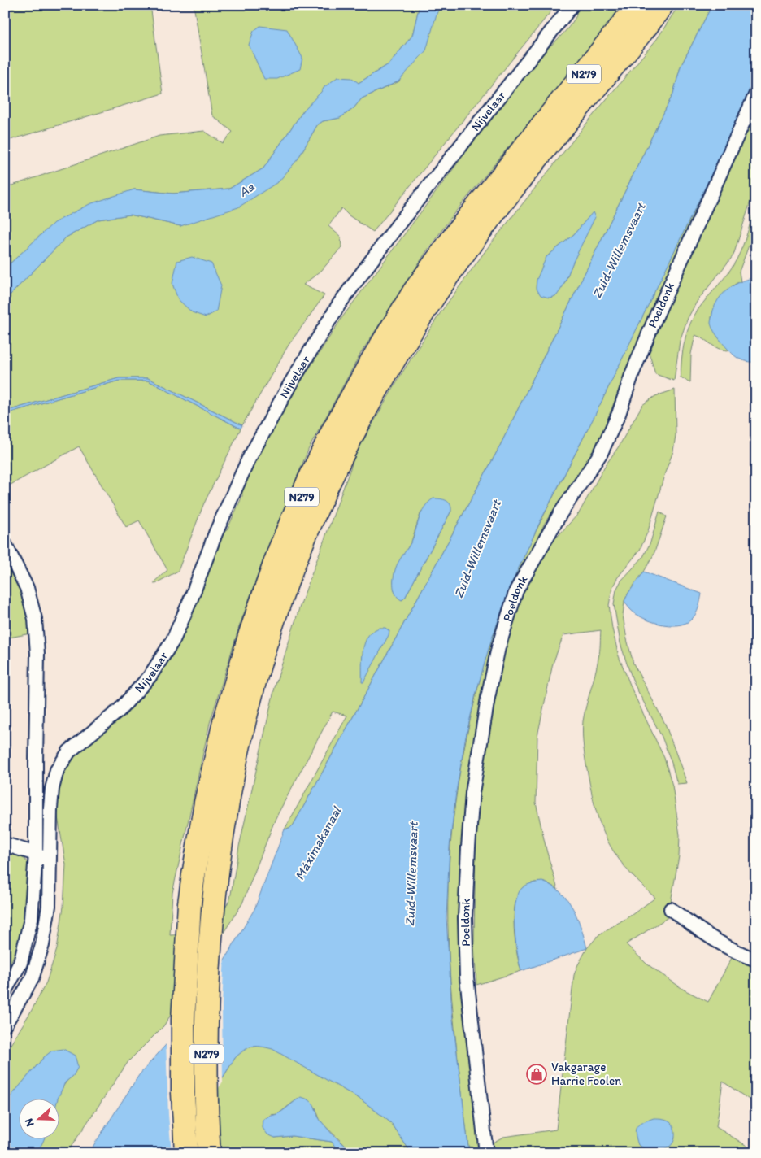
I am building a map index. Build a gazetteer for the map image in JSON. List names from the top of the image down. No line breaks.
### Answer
{"streets":{"highway":["N279"],"street":["Nijvelaar","Poeldonk"]},"water":["Aa","Zuid-Willemsvaart","Máximakanaal"],"places":{"shop":["Vakgarage Harrie Foolen"]},"north":"left"}
